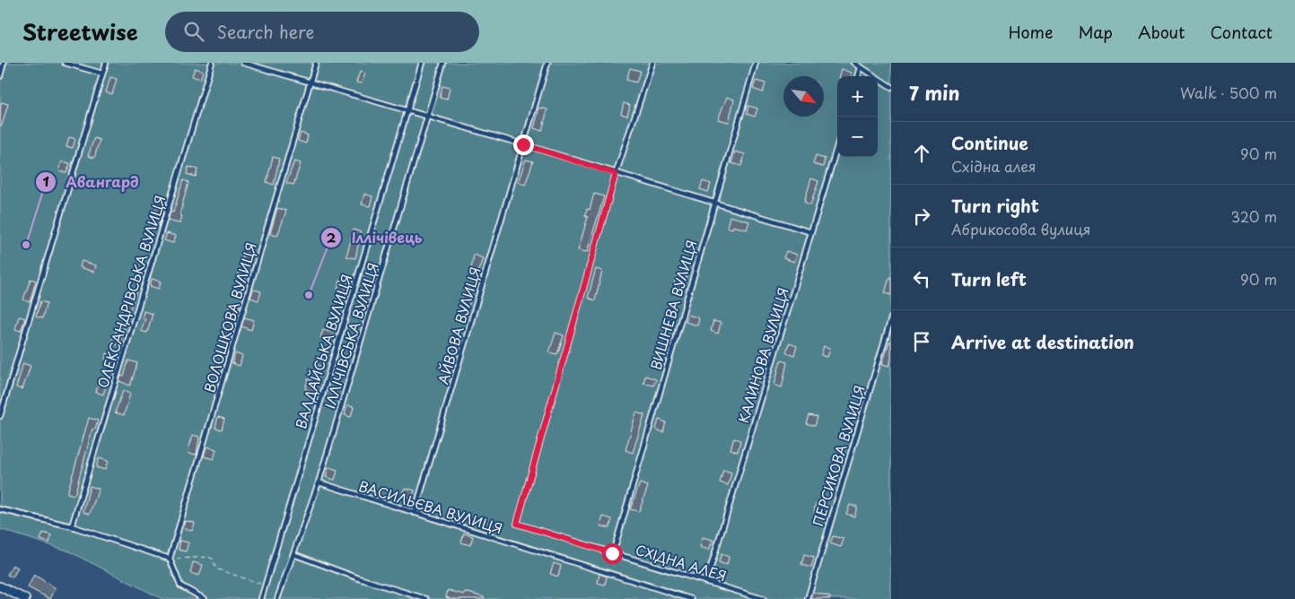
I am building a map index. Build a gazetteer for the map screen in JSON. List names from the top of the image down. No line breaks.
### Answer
{"streets":{"lane":["ОЛЕКСАНДРІВСЬКА ВУЛИЦЯ","ВИШНЕВА ВУЛИЦЯ","ВОЛОШКОВА ВУЛИЦЯ","АЙВОВА ВУЛИЦЯ","ІЛЛІЧІВСЬКА ВУЛИЦЯ","ВАЛДАЙСЬКА ВУЛИЦЯ","КАЛИНОВА ВУЛИЦЯ","ПЕРСИКОВА ВУЛИЦЯ","ВАСИЛЬЄВА ВУЛИЦЯ","СХІДНА АЛЕЯ"]},"crossings":[["ВИШНЕВА ВУЛИЦЯ","СХІДНА АЛЕЯ"],["АЙВОВА ВУЛИЦЯ","ВАСИЛЬЄВА ВУЛИЦЯ"],["ІЛЛІЧІВСЬКА ВУЛИЦЯ","ВАСИЛЬЄВА ВУЛИЦЯ"],["КАЛИНОВА ВУЛИЦЯ","СХІДНА АЛЕЯ"]],"places":["Авангард","Іллічівець"],"north":"bottom right","page":{"header":"Streetwise","search":"Search here","nav":["Home","Map","About","Contact"],"heading":["7 min","Walk · 500 m"],"map_buttons":["+","−"],"list":[["Continue","Східна алея","90 m"],["Turn right","Абрикосова вулиця","320 m"],["Turn left","90 m"],"Arrive at destination"]}}
